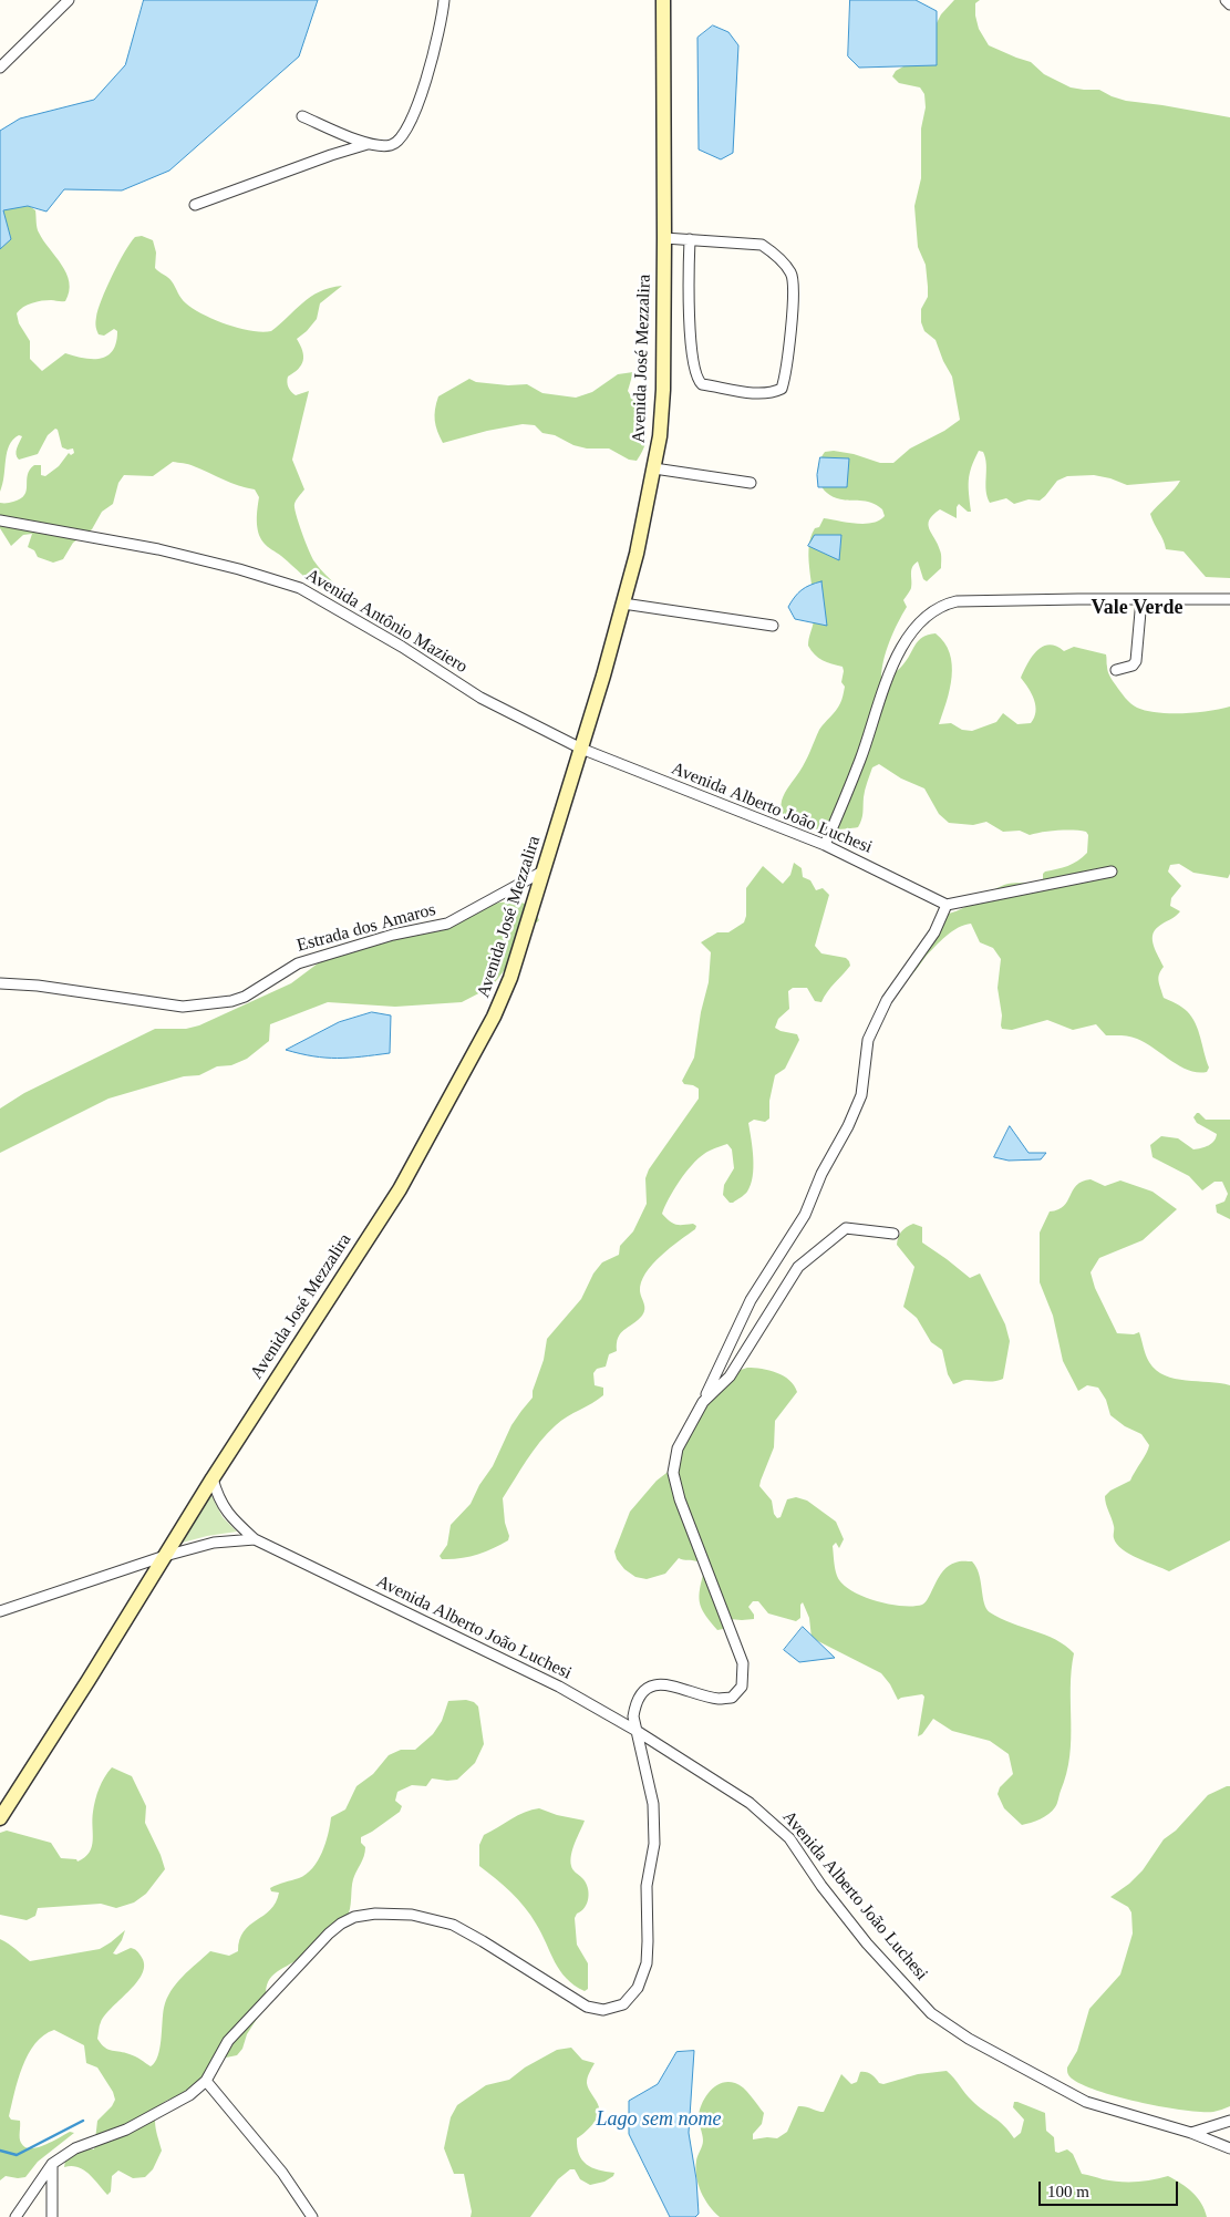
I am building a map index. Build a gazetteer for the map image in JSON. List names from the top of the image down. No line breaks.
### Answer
{"streets":{"main road":["Avenida José Mezzalira"],"street":["Avenida Antônio Maziero","Avenida Alberto João Luchesi","Estrada dos Amaros"]},"crossings":[["Avenida José Mezzalira","Avenida Antônio Maziero"],["Avenida José Mezzalira","Avenida Alberto João Luchesi"],["Avenida José Mezzalira","Estrada dos Amaros"],["Avenida Antônio Maziero","Avenida Alberto João Luchesi"]],"districts":["Vale Verde"],"water":["Lago sem nome"],"scale_bar":"100 m"}
